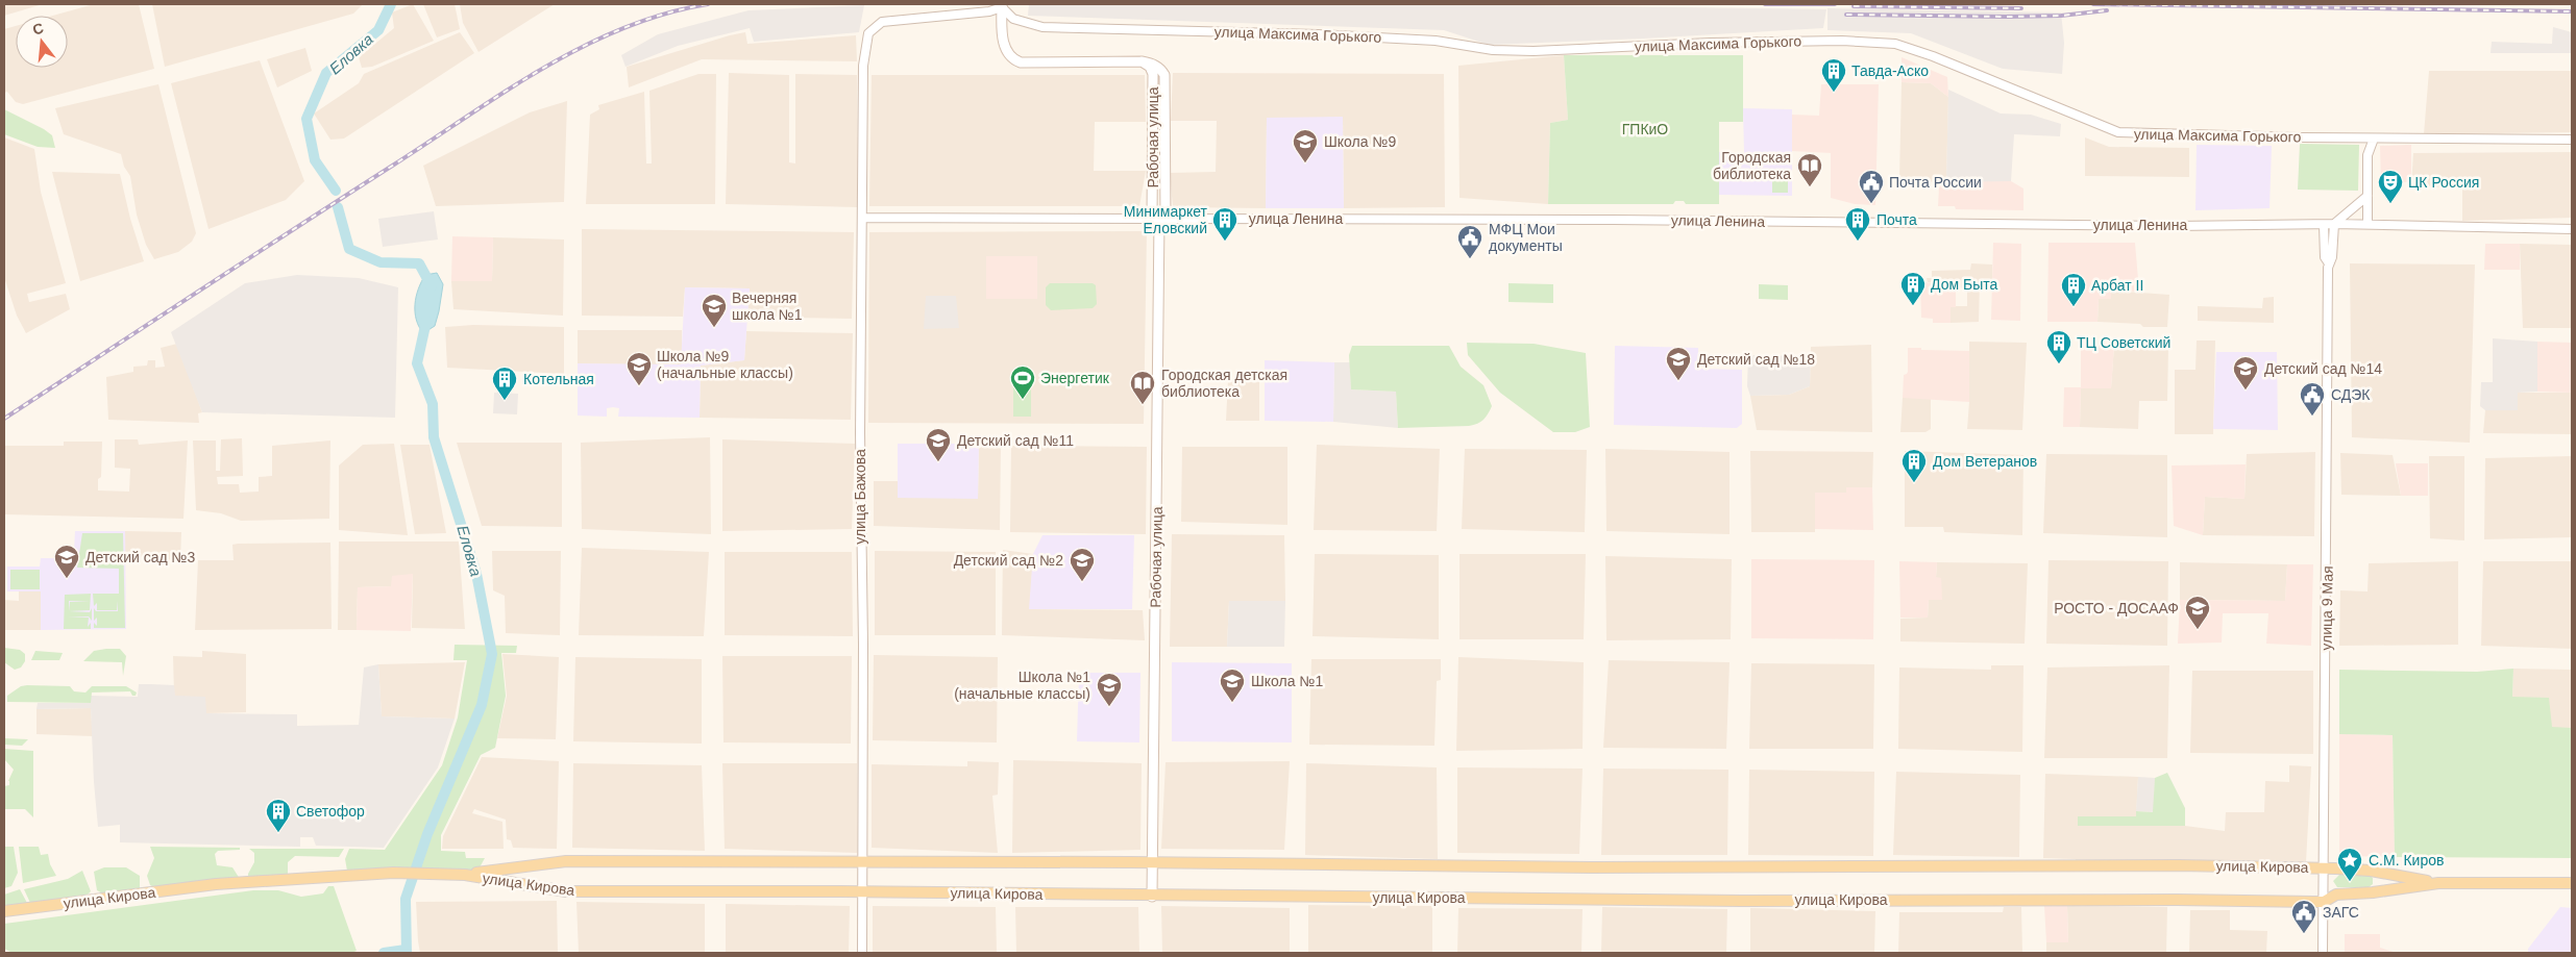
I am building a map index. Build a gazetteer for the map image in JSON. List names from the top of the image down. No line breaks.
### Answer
{"streets":{"main road":["Рабочая улица","улица Кирова"],"street":["улица Максима Горького","улица Ленина","улица Бажова","улица 9 Мая"]},"crossings":[["улица Максима Горького","улица Бажова"],["Рабочая улица","улица Ленина"],["Рабочая улица","улица Кирова"],["улица Ленина","улица Бажова"],["улица Ленина","улица 9 Мая"],["улица Бажова","улица Кирова"],["улица 9 Мая","улица Кирова"]],"water":["Еловка"],"parks":["ГПКиО"],"places":{"building":["Тавда-Аско","Минимаркет Еловский","Почта","Дом Быта","Арбат II","ТЦ Советский","Котельная","Дом Ветеранов","Светофор"],"school or university":["Школа №9","Вечерняя школа №1","Детский сад №18","Школа №9 (начальные классы)","Детский сад №14","Детский сад №11","Детский сад №3","Детский сад №2","РОСТО - ДОСААФ","Школа №1","Школа №1 (начальные классы)"],"library":["Городская библиотека","Городская детская библиотека"],"public building":["Почта России","МФЦ Мои документы","СДЭК","ЗАГС"],"theatre":["ЦК Россия"],"sports":["Энергетик"],"place":["С.М. Киров"]},"north":"top"}
